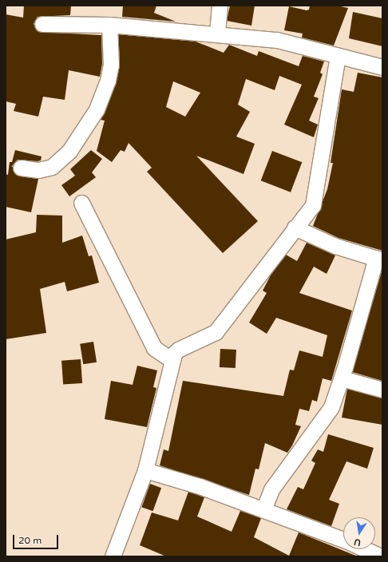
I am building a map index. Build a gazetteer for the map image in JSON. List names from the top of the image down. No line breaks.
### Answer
{"scale_bar":"20 m","north":"bottom"}
